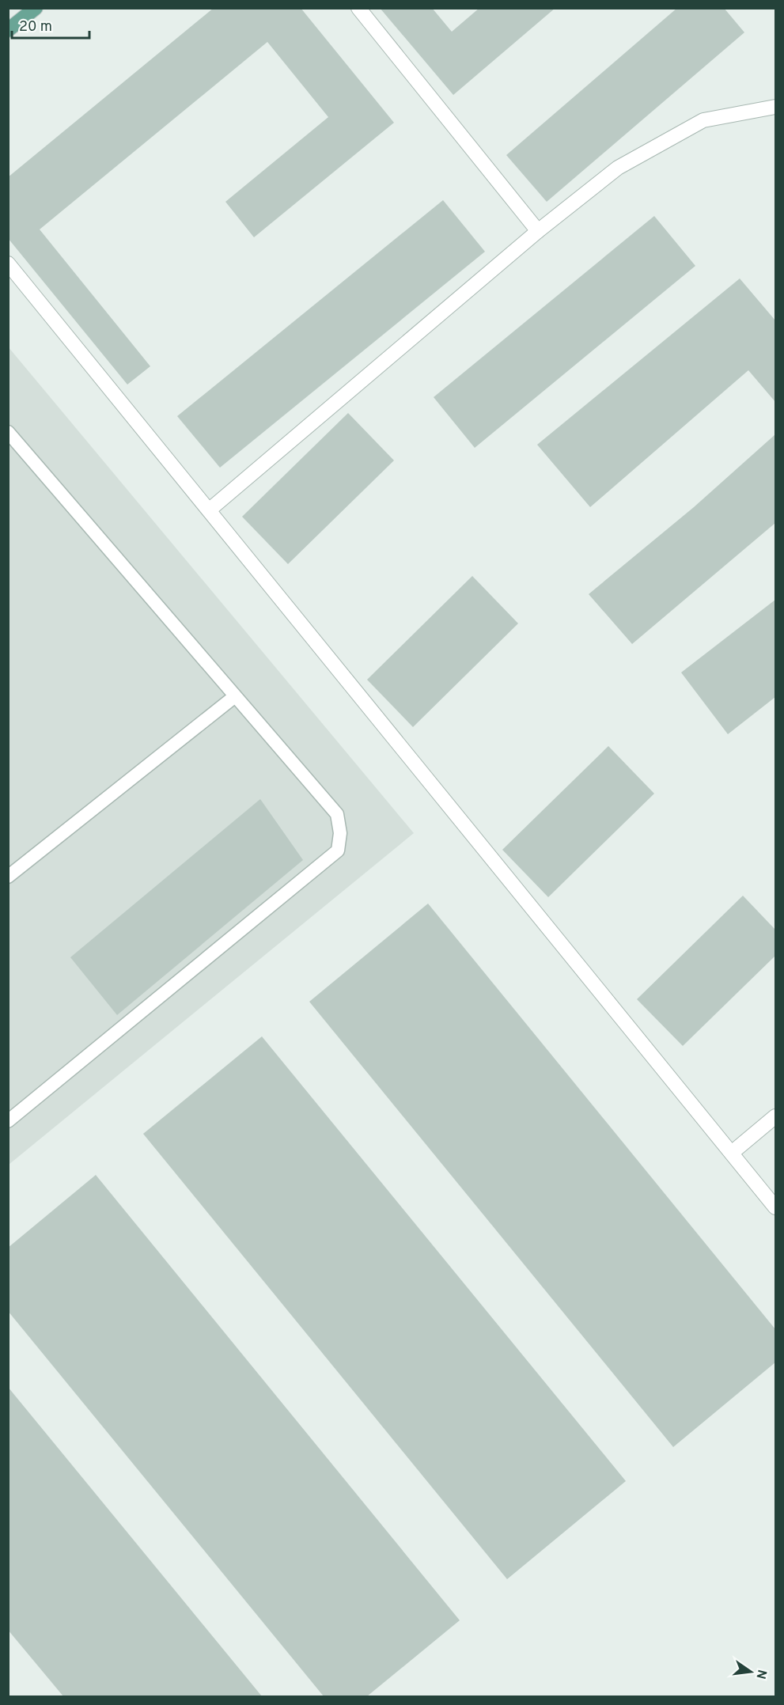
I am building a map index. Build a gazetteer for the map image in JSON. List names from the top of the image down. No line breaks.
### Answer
{"scale_bar":"20 m","north":"right"}
